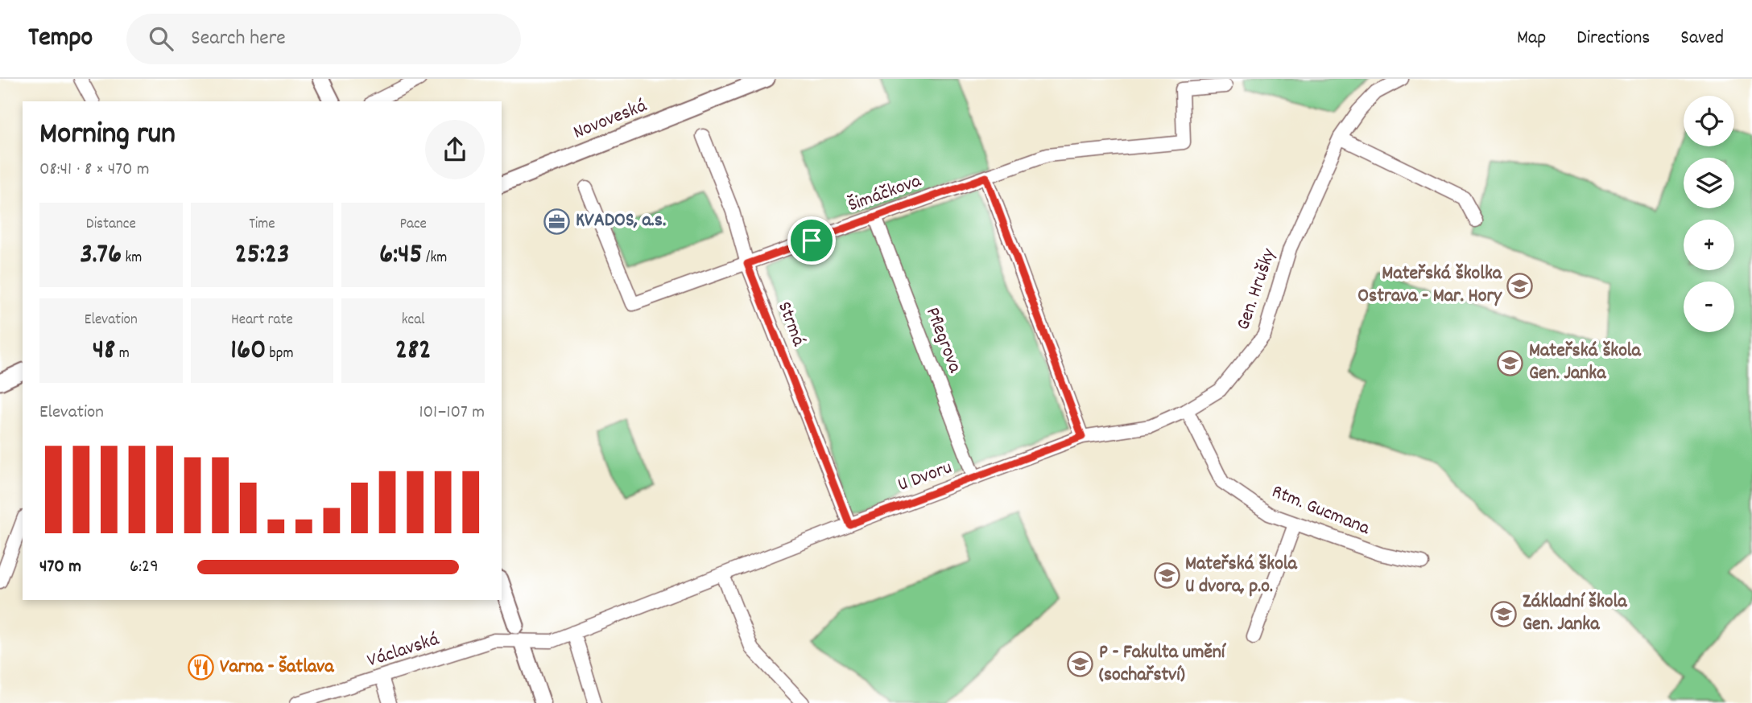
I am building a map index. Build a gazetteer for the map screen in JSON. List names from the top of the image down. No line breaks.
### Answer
{"streets":{"street":["Novoveská","Šimáčkova","Gen. Hrušky","Strmá","Pflegrova","U Dvoru","Rtm. Gucmana","Václavská"]},"crossings":[["Šimáčkova","Strmá"],["Šimáčkova","Pflegrova"],["Gen. Hrušky","U Dvoru"],["Gen. Hrušky","Rtm. Gucmana"],["Strmá","U Dvoru"],["Pflegrova","U Dvoru"],["U Dvoru","Václavská"]],"places":{"office":["KVADOS, a.s."],"school or university":["Mateřská školka Ostrava - Mar. Hory","Mateřská škola Gen. Janka","Mateřská škola U dvora, p.o.","Základní škola Gen. Janka","P - Fakulta umění (sochařství)"],"restaurant":["Varna - Šatlava"]},"page":{"header":"Tempo","search":"Search here","nav":["Map","Directions","Saved"],"map_buttons":["+","−"],"heading":["Morning run","08:41 · 8 × 470 m"],"stats":[["Distance","3.76 km"],["Time","25:23"],["Pace","6:45 /km"],["Elevation","48 m"],["Heart rate","160 bpm"],["kcal","282"]],"chart":["Elevation","101–107 m"],"list":[{"name":"470 m","note":"6:29"}]}}
